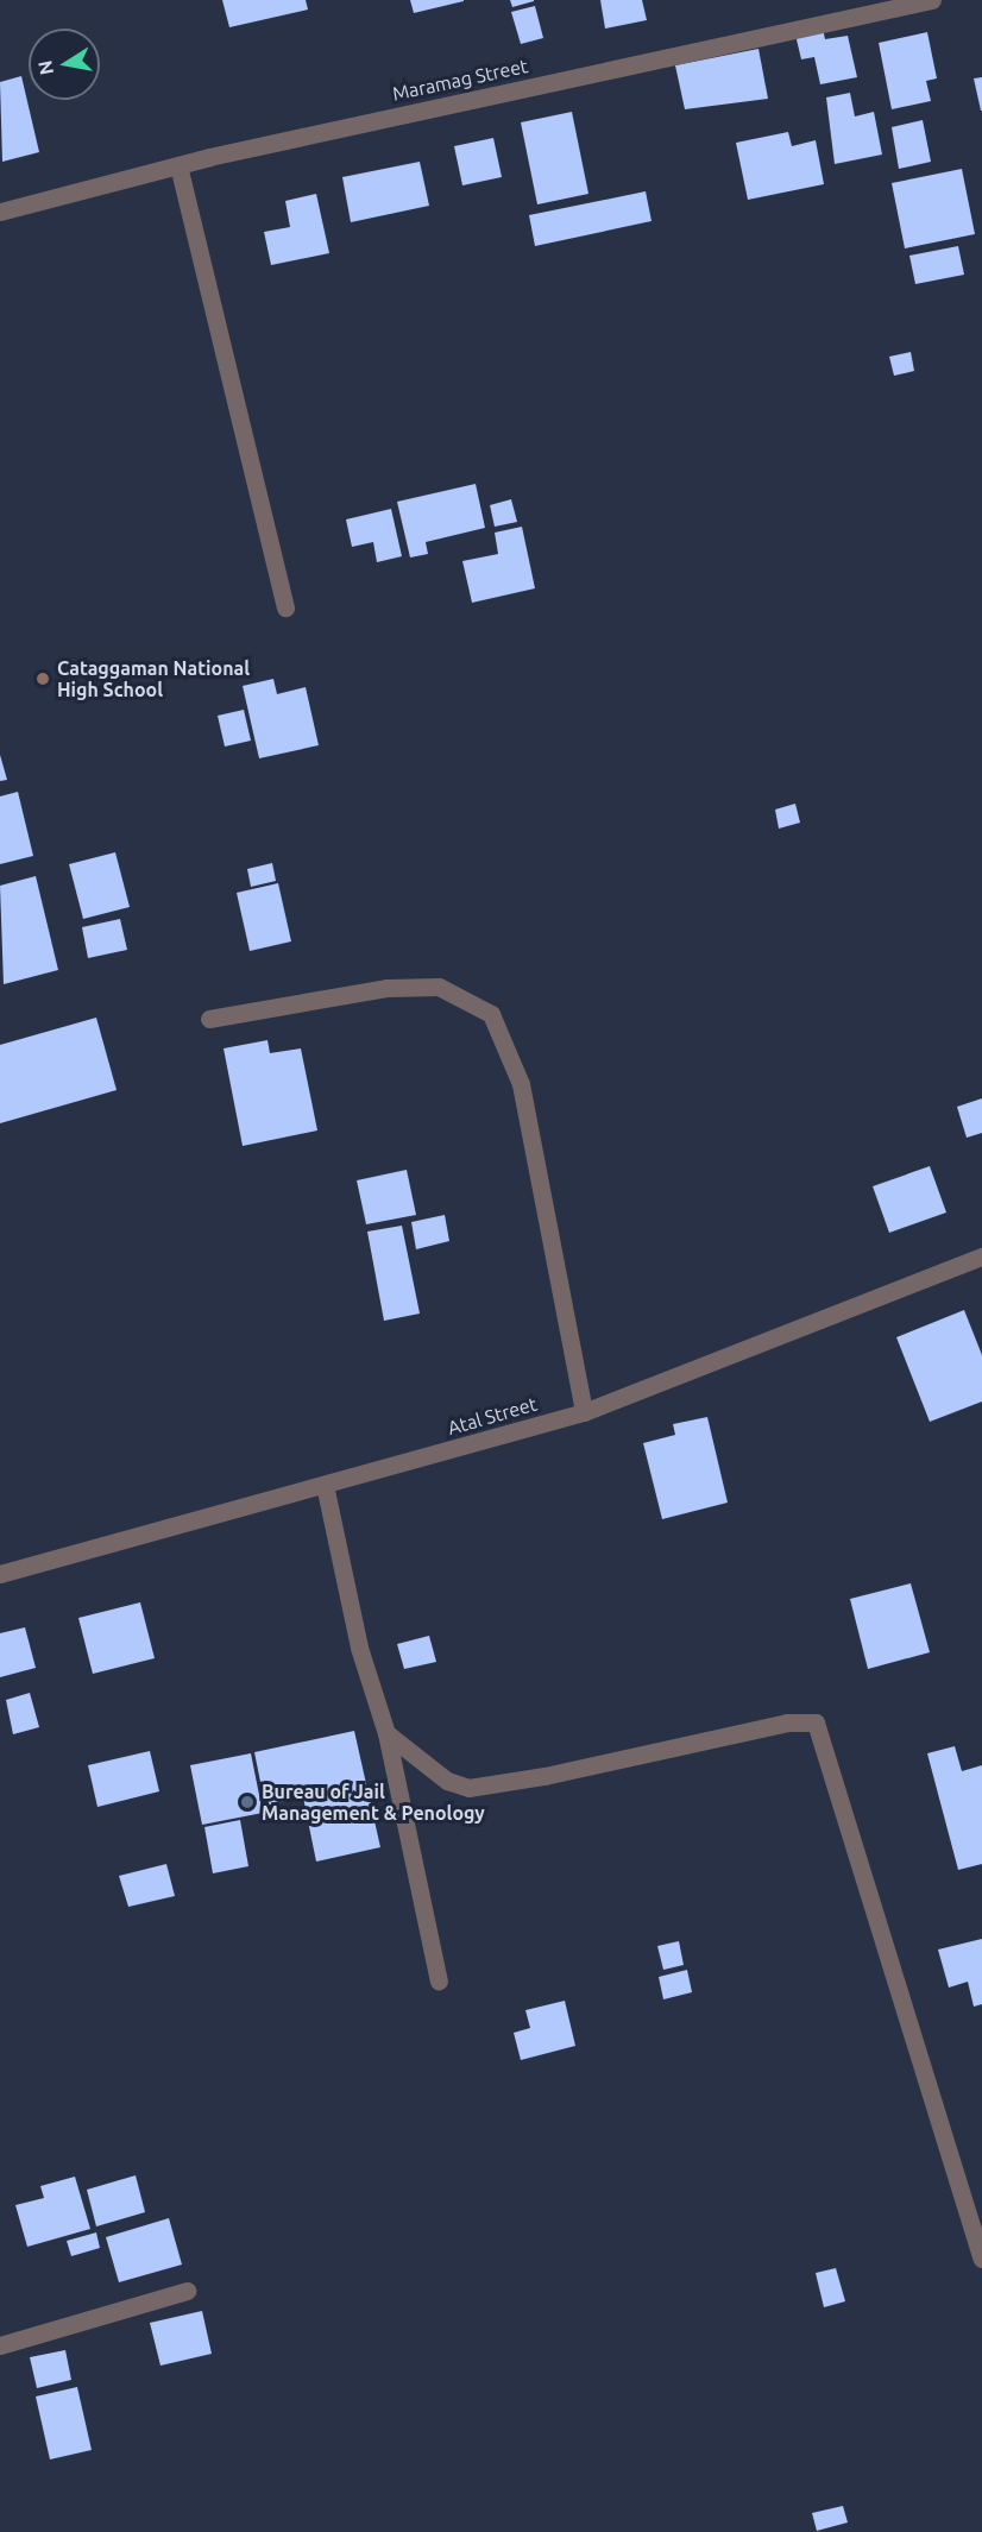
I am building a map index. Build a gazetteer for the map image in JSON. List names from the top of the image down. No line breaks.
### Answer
{"streets":{"street":["Maramag Street","Atal Street"]},"places":["Cataggaman National High School","Bureau of Jail Management & Penology"],"north":"left"}
